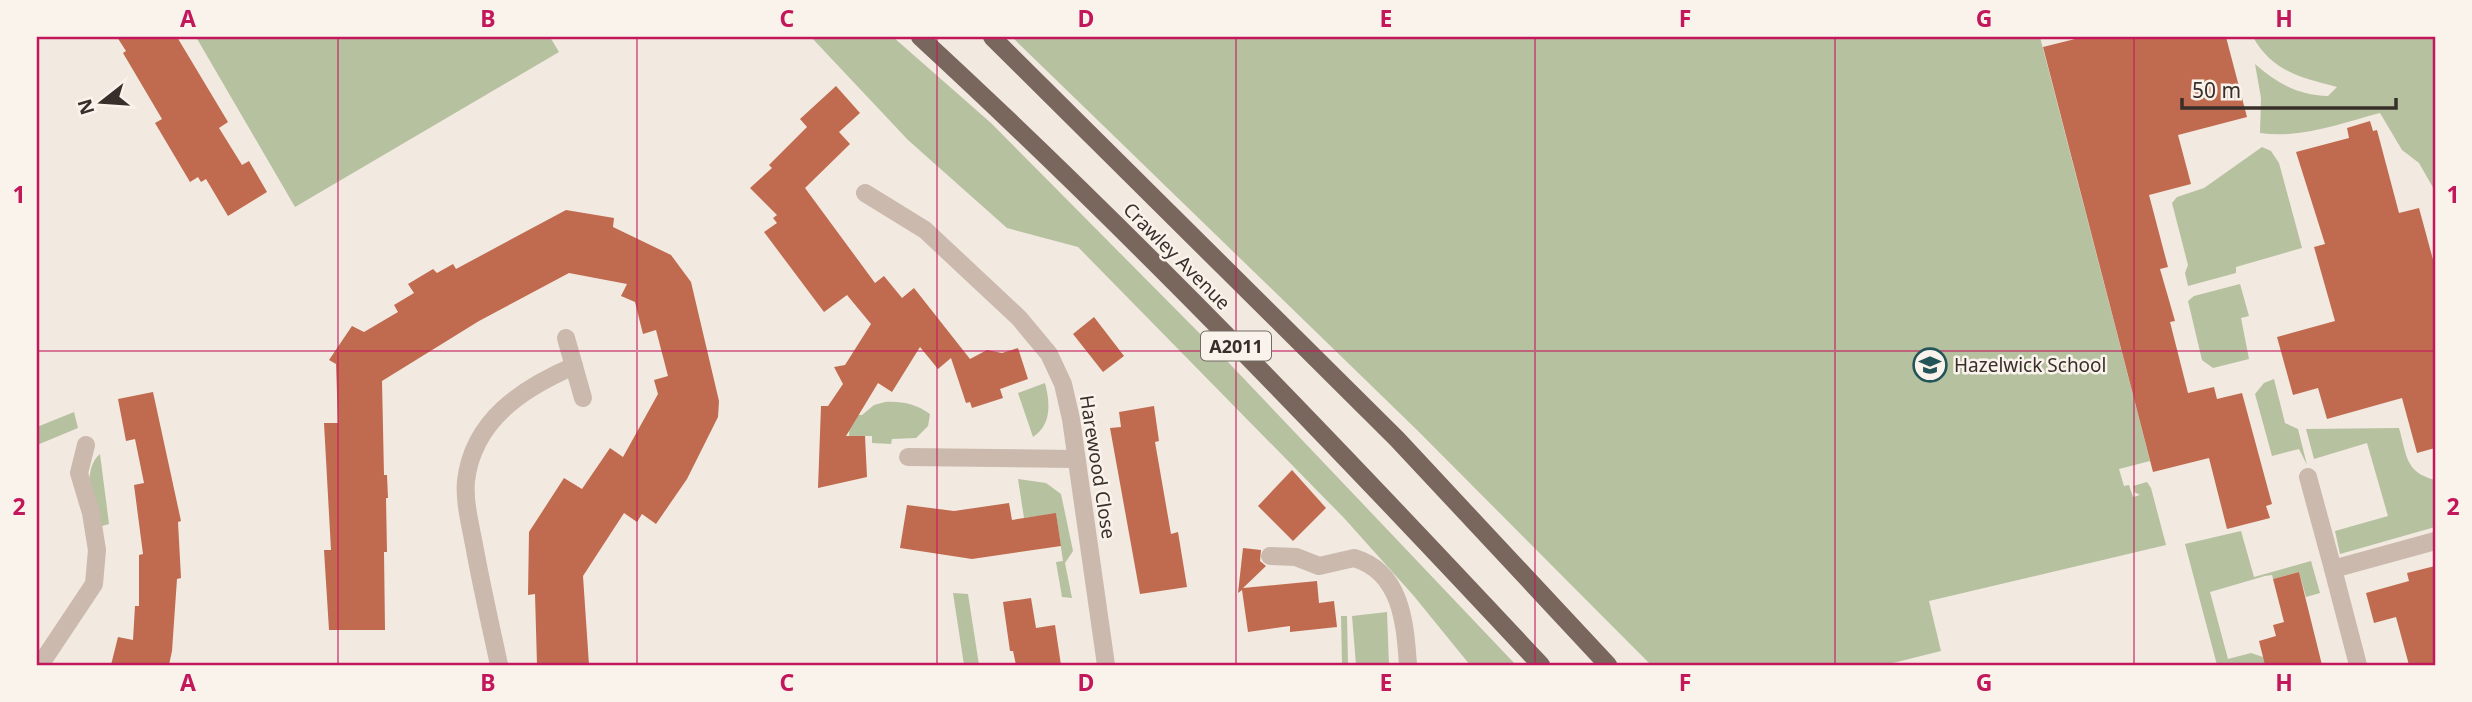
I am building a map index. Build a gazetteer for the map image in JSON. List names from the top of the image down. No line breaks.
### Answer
{"streets":{"main road":["Crawley Avenue","A2011"],"street":["Harewood Close"]},"places":{"school or university":["Hazelwick School"]},"scale_bar":"50 m","north":"left","grid":{"columns":["A","B","C","D","E","F","G","H"],"rows":["1","2"]}}
